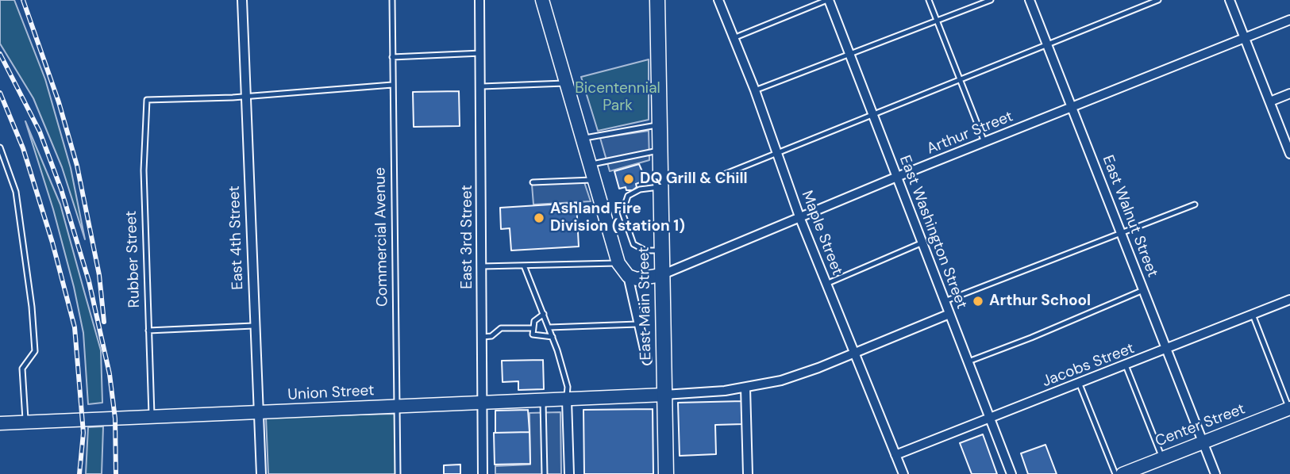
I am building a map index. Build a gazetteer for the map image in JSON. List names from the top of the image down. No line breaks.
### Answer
{"streets":{"main road":["East Main Street","Union Street","Center Street"],"street":["Arthur Street","East Walnut Street","East Washington Street","Maple Street","East 3rd Street","East 4th Street","Jacobs Street"],"lane":["Commercial Avenue","Rubber Street"]},"crossings":[["Arthur Street","East Walnut Street"],["Arthur Street","East Washington Street"],["Arthur Street","Maple Street"],["Arthur Street","East Main Street"],["East Walnut Street","Jacobs Street"],["East Walnut Street","Center Street"],["East Washington Street","Jacobs Street"],["Maple Street","Jacobs Street"],["Commercial Avenue","Union Street"],["East 3rd Street","Union Street"],["East 4th Street","Rubber Street"],["East 4th Street","Union Street"],["Rubber Street","Union Street"],["East Main Street","Union Street"]],"parks":["Bicentennial Park"],"places":["DQ Grill & Chill","Ashland Fire Division (station 1)","Arthur School"]}
